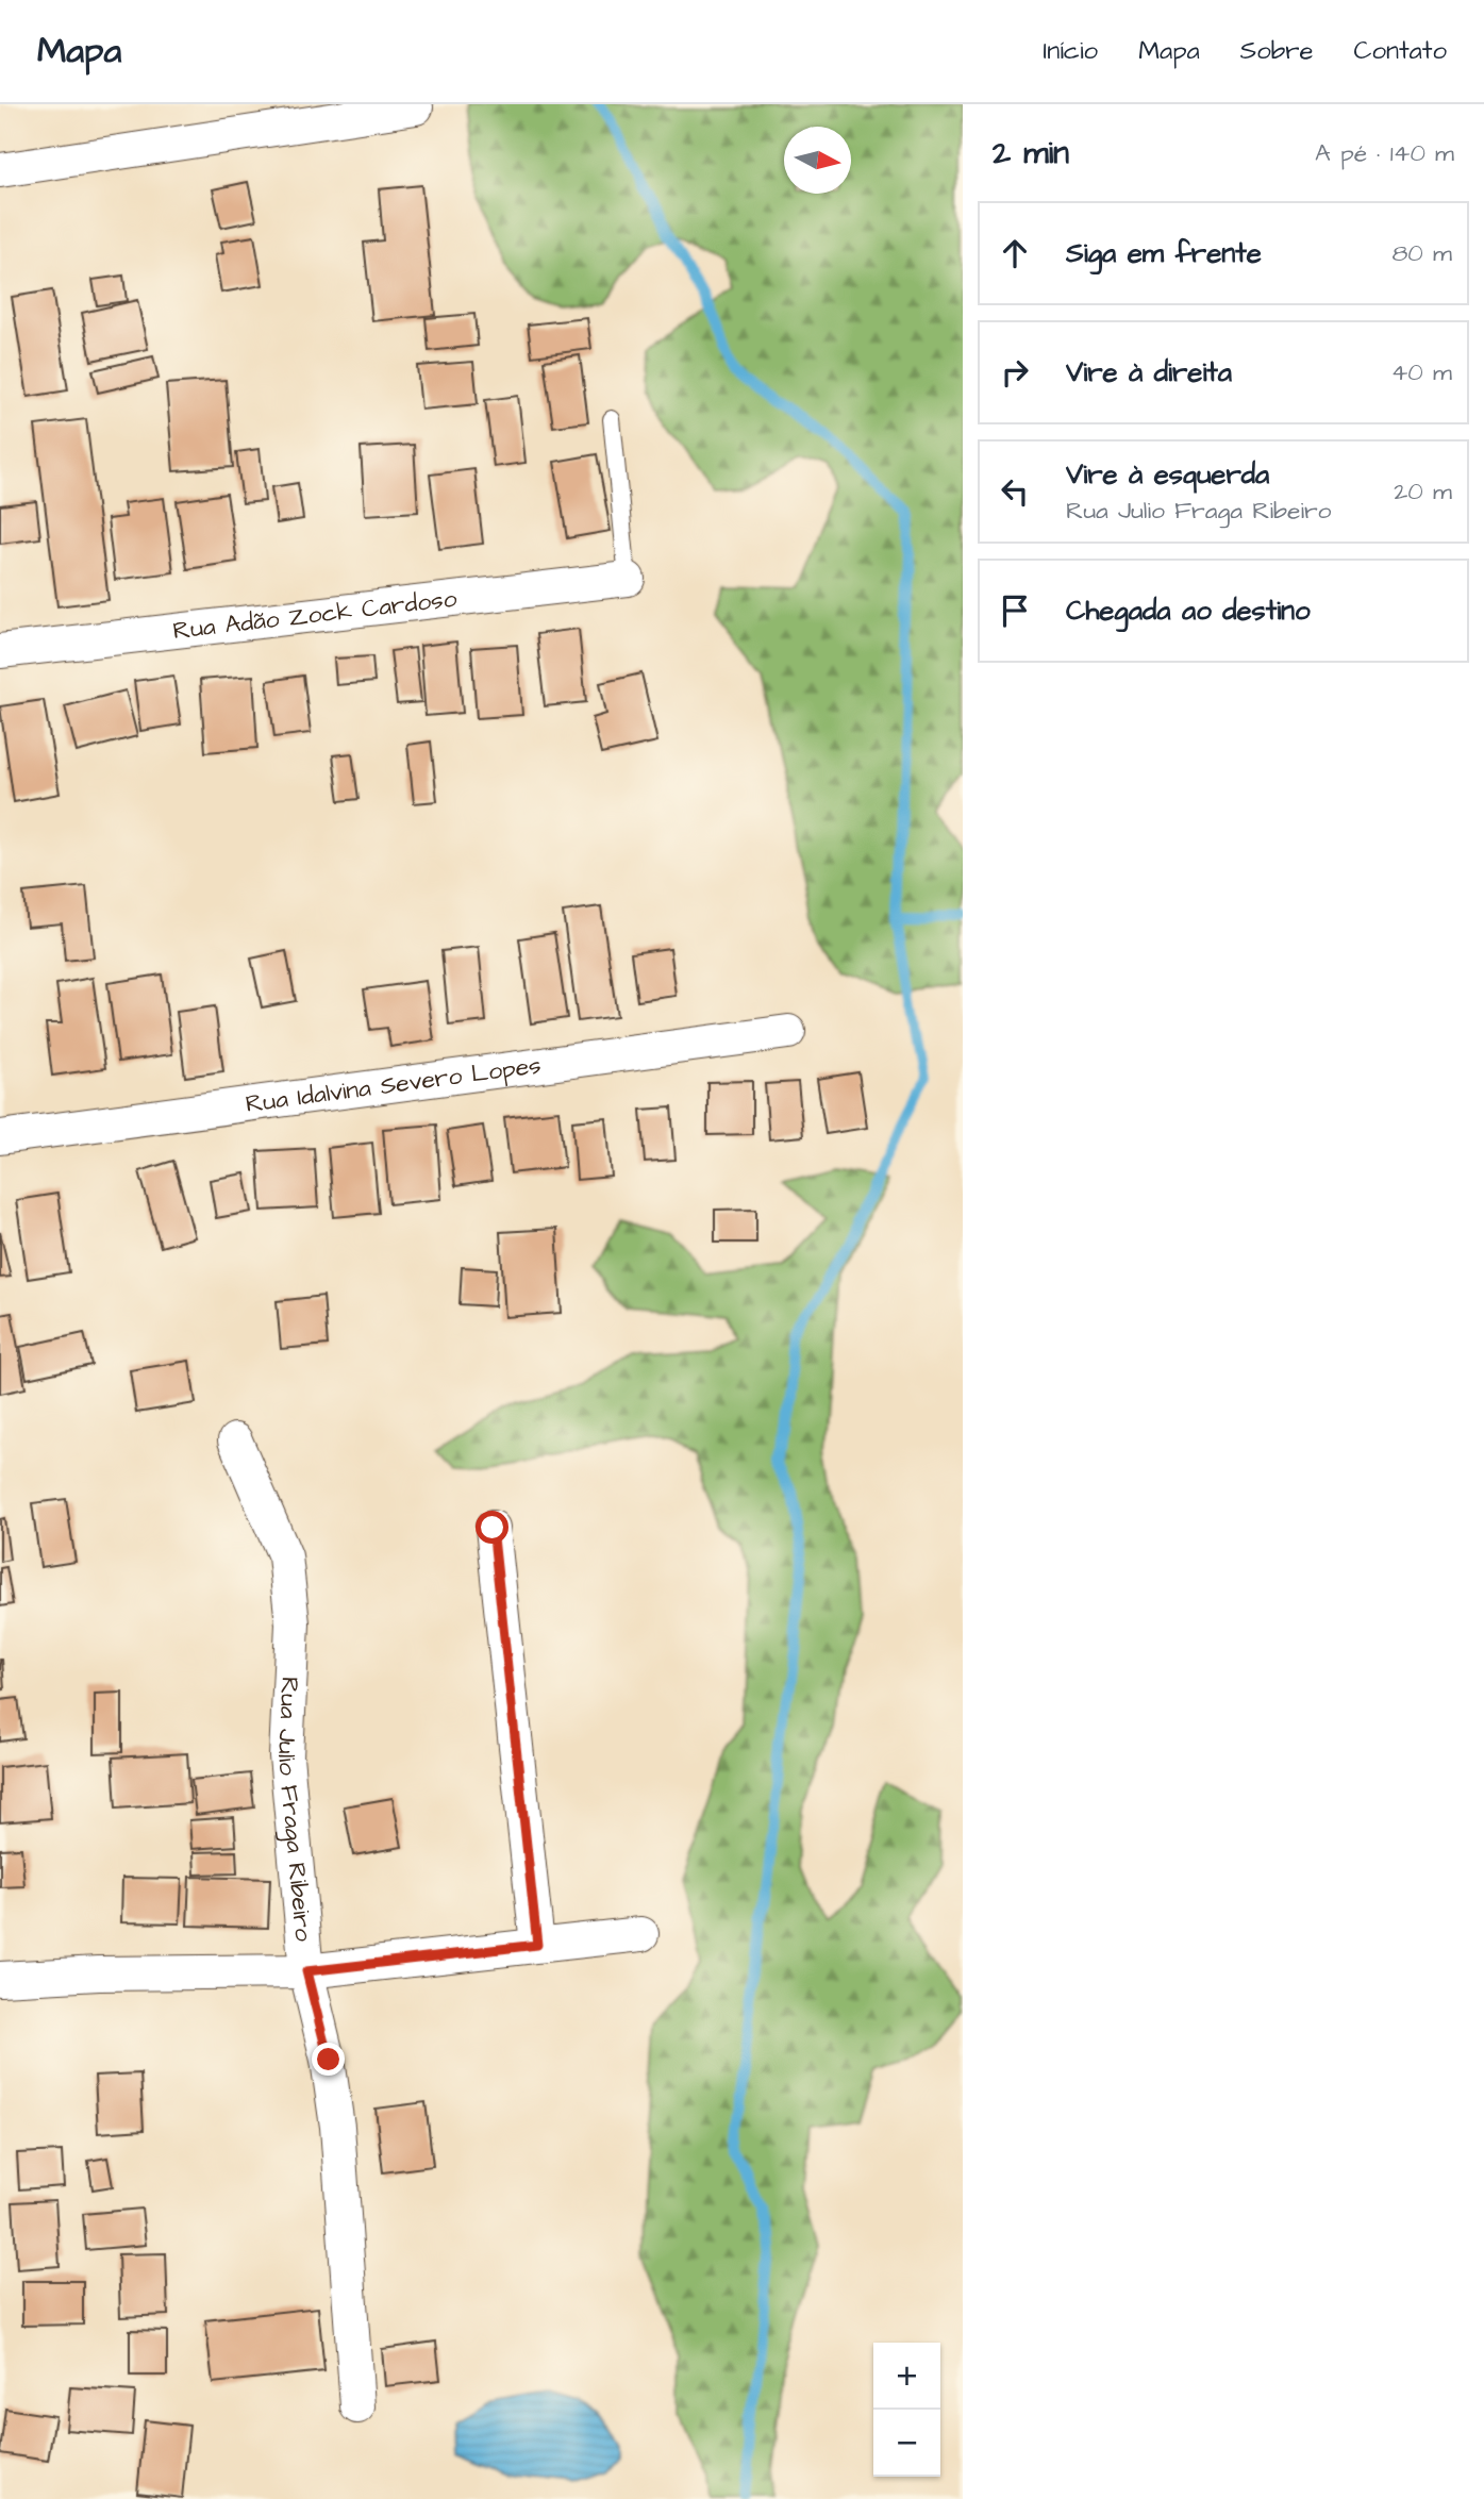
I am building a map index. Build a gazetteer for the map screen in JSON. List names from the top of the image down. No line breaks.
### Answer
{"streets":{"street":["Rua Adão Zock Cardoso","Rua Idalvina Severo Lopes","Rua Julio Fraga Ribeiro"]},"north":"right","page":{"header":"Mapa","nav":["Início","Mapa","Sobre","Contato"],"heading":["2 min","A pé · 140 m"],"list":[["Siga em frente","80 m"],["Vire à direita","40 m"],["Vire à esquerda","Rua Julio Fraga Ribeiro","20 m"],"Chegada ao destino"],"map_buttons":["+","−"]}}
